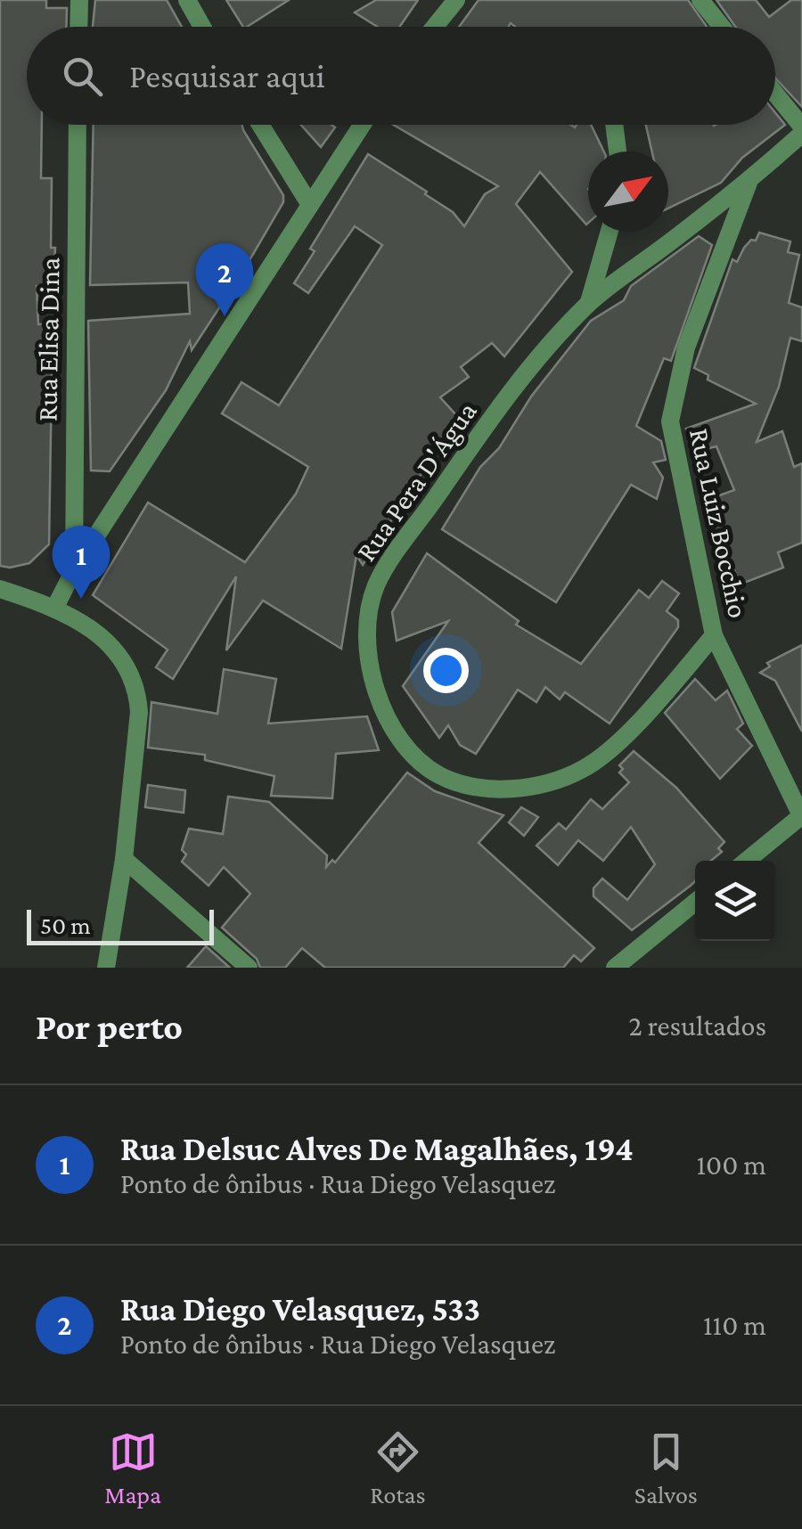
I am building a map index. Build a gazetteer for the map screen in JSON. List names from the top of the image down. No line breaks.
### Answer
{"streets":{"street":["Rua Elisa Dina","Rua Pera D'Água","Rua Luiz Bocchio"]},"crossings":[["Rua Pera D'Água","Rua Luiz Bocchio"]],"scale_bar":"50 m","north":"top right","page":{"search":"Pesquisar aqui","pins":["2","1"],"scale":"50 m","heading":["Por perto","2 resultados"],"list":[{"mark":"1","name":"Rua Delsuc Alves De Magalhães, 194","note":"Ponto de ônibus · Rua Diego Velasquez","value":"100 m"},{"mark":"2","name":"Rua Diego Velasquez, 533","note":"Ponto de ônibus · Rua Diego Velasquez","value":"110 m"}],"nav":["Mapa","Rotas","Salvos"]}}
